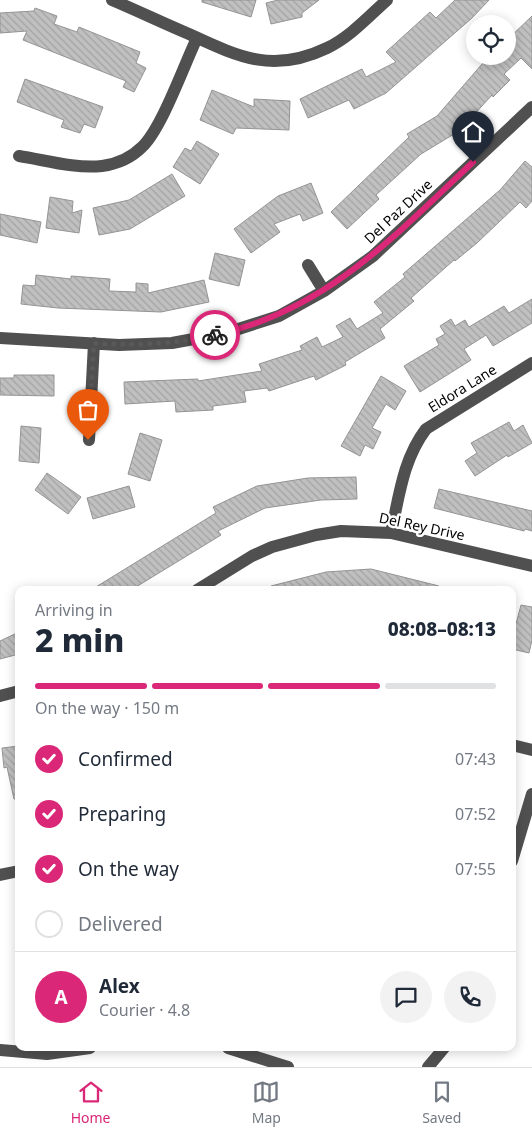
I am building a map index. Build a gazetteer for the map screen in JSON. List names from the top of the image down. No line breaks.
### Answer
{"streets":{"street":["Del Paz Drive","Eldora Lane","Del Rey Drive"]},"crossings":[["Eldora Lane","Del Rey Drive"]],"page":{"heading":["2 min","Arriving in","08:08–08:13"],"panel":["Alex","Courier · 4.8"],"bar":"On the way · 150 m","list":[["Confirmed","07:43"],["Preparing","07:52"],["On the way","07:55"],"Delivered"],"round":"A","tabs":["Home","Map","Saved"]}}
